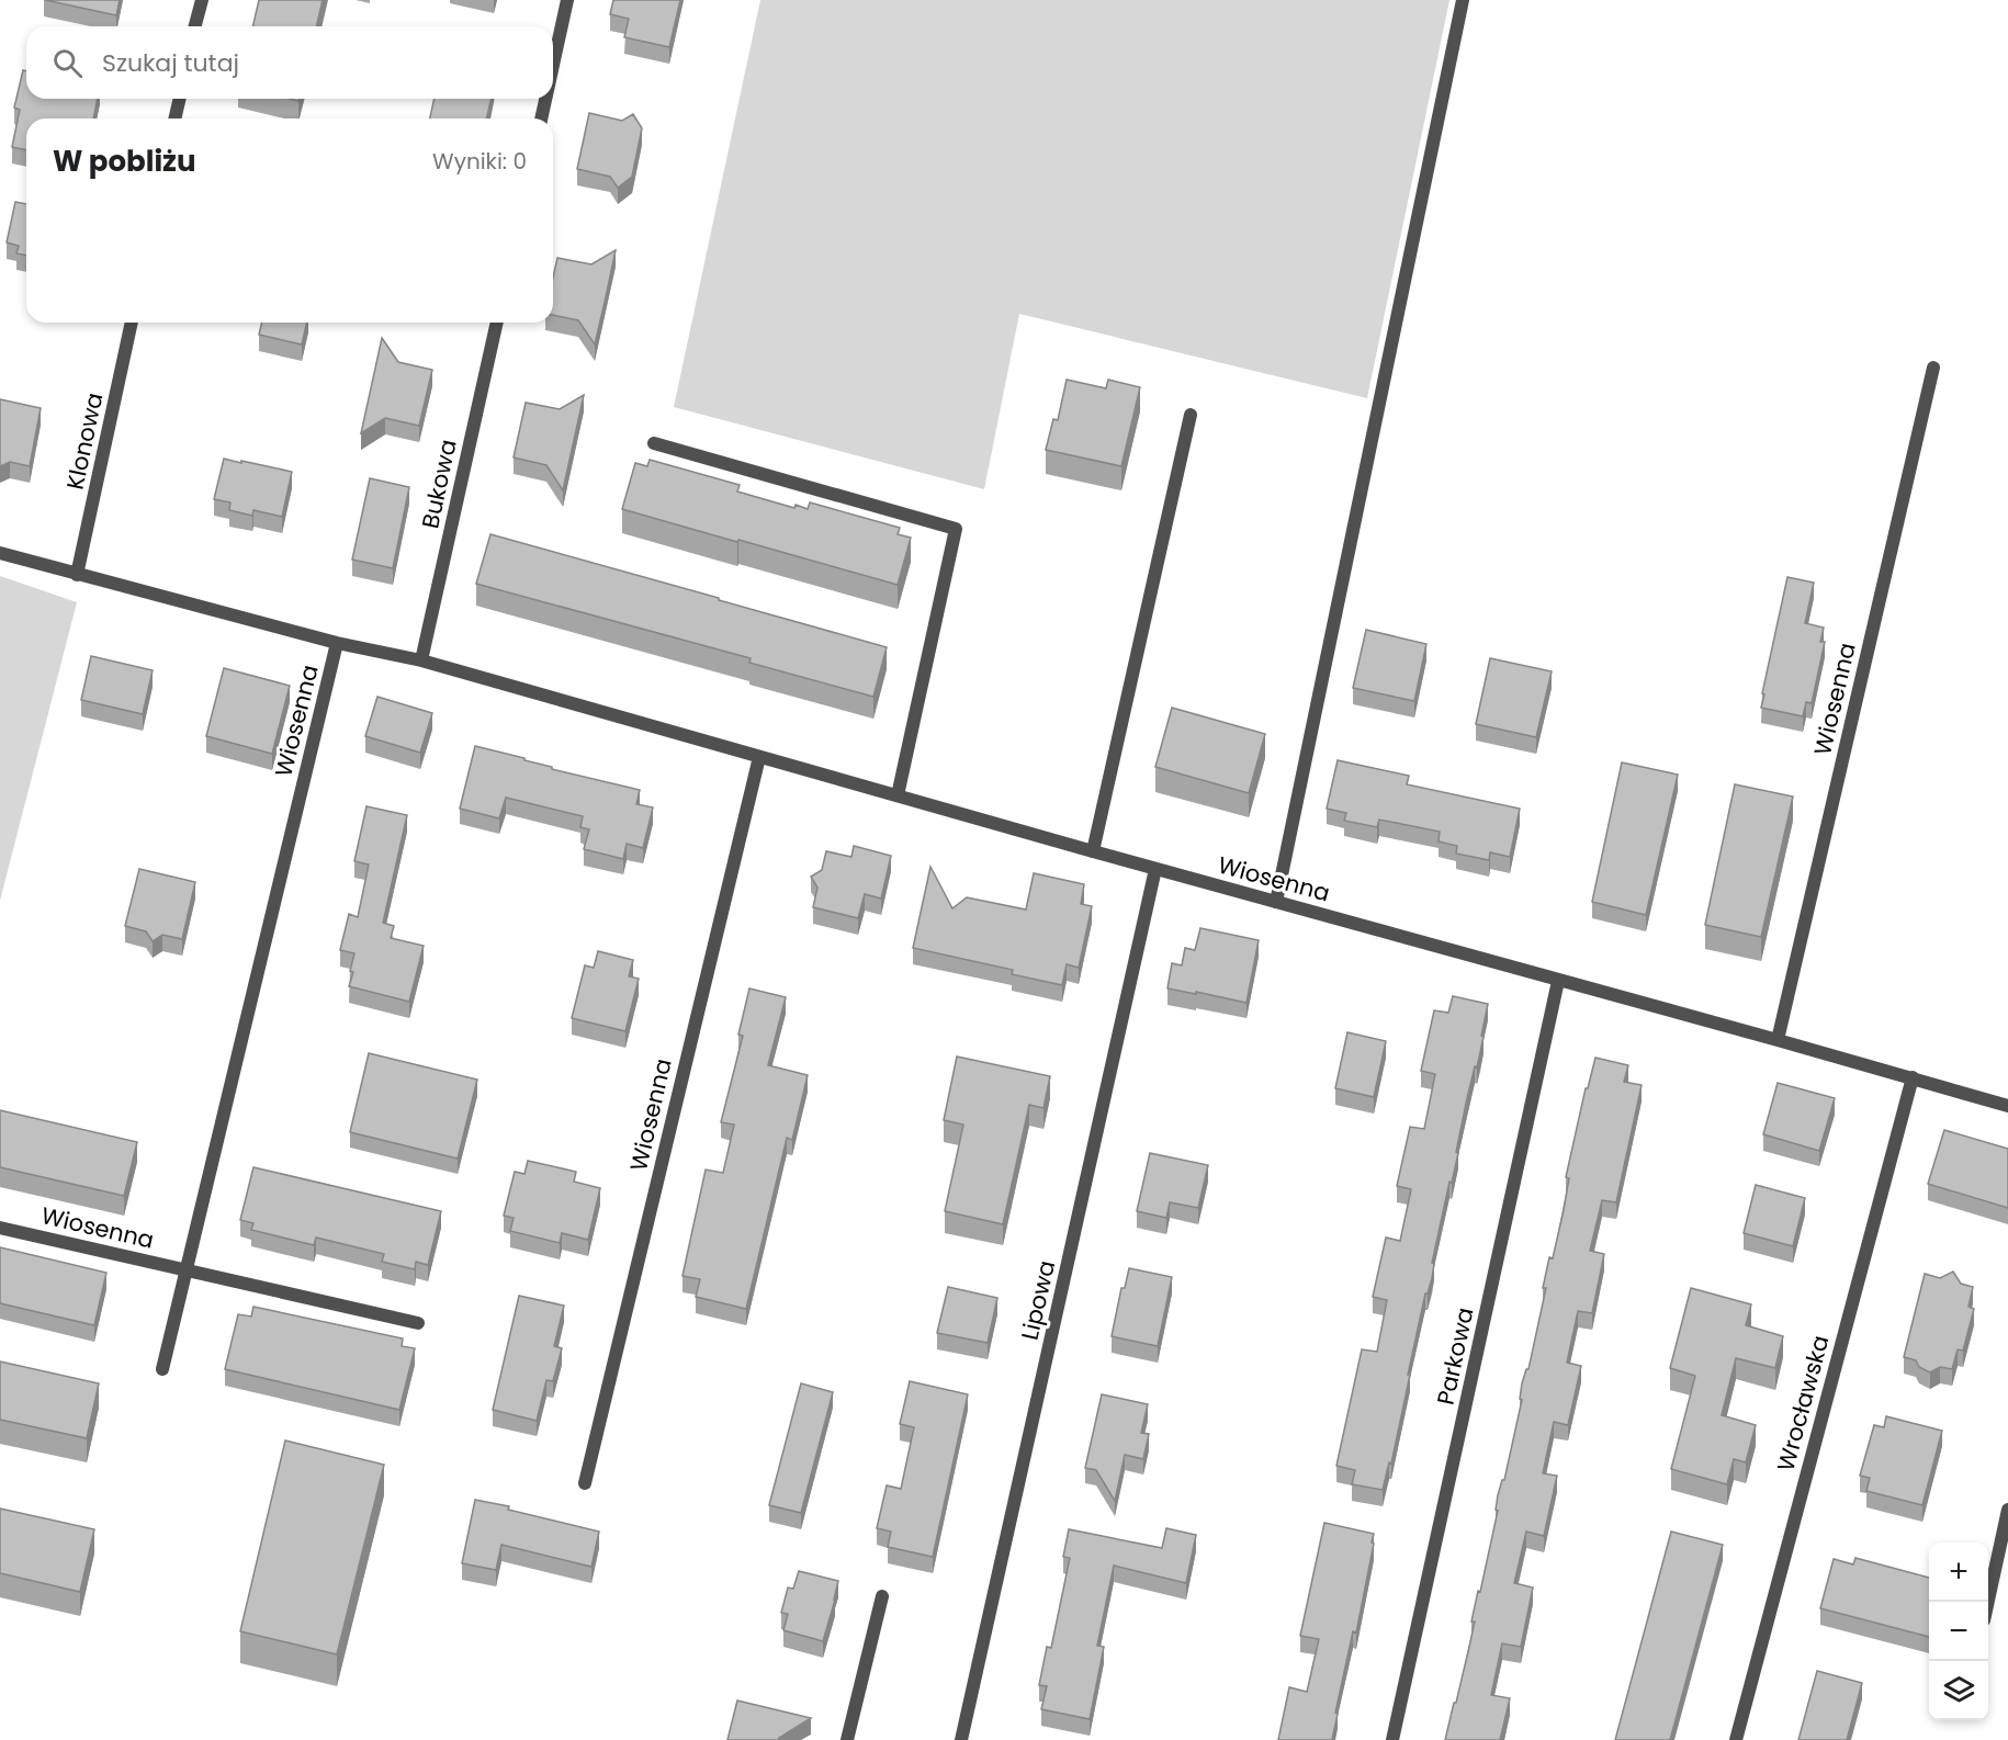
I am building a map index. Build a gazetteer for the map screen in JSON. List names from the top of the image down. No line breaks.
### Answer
{"streets":{"street":["Klonowa","Bukowa","Wiosenna","Lipowa","Parkowa","Wrocławska"]},"crossings":[["Klonowa","Wiosenna"],["Bukowa","Wiosenna"],["Wiosenna","Lipowa"],["Wiosenna","Parkowa"],["Wiosenna","Wrocławska"]],"page":{"search":"Szukaj tutaj","heading":["W pobliżu","Wyniki: 0"],"map_buttons":["+","−"]}}
